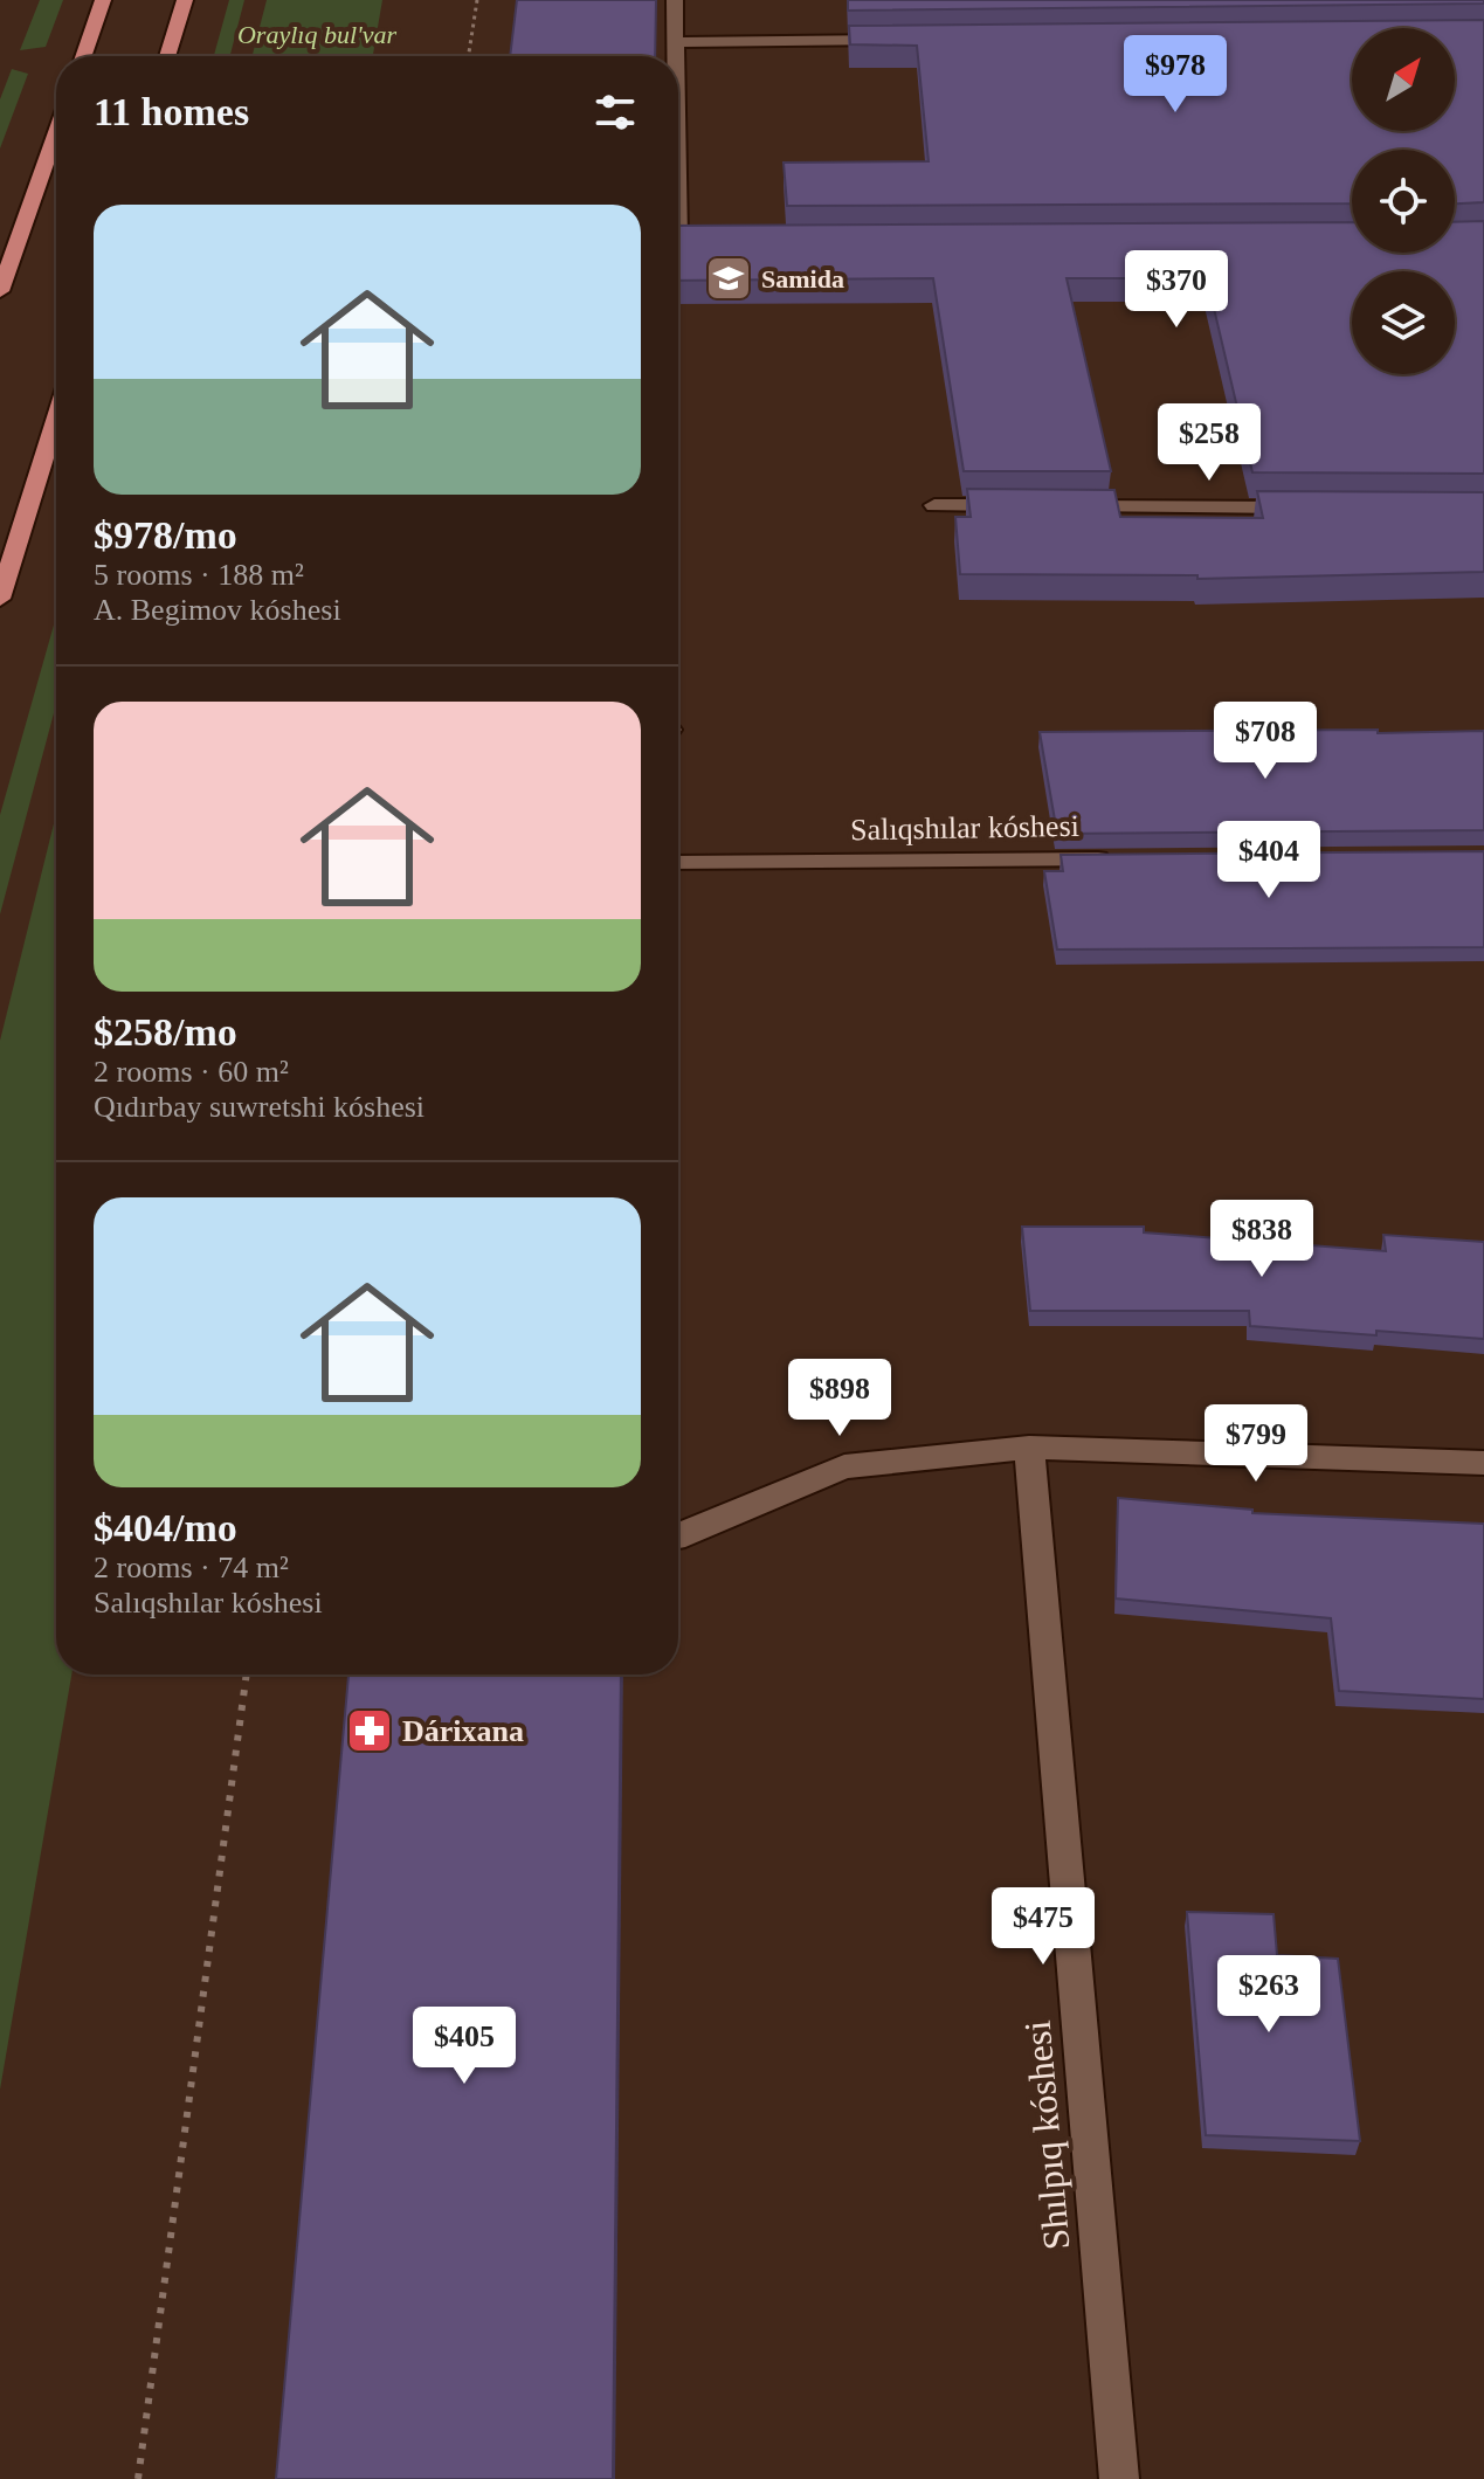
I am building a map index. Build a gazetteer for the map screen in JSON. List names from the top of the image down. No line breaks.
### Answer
{"streets":{"street":["Salıqshılar kóshesi","Shılpıq kóshesi"]},"parks":["Oraylıq bul'var"],"places":{"school or university":["Samida"],"pharmacy":["Dárixana"]},"north":"top right","page":{"price":["$978","$370","$258","$708","$404","$838","$898","$799","$475","$263","$405"],"heading":"11 homes","list":[{"name":"$978/mo","note":"5 rooms · 188 m² · A. Begimov kóshesi"},{"name":"$258/mo","note":"2 rooms · 60 m² · Qıdırbay suwretshi kóshesi"},{"name":"$404/mo","note":"2 rooms · 74 m² · Salıqshılar kóshesi"}]}}
